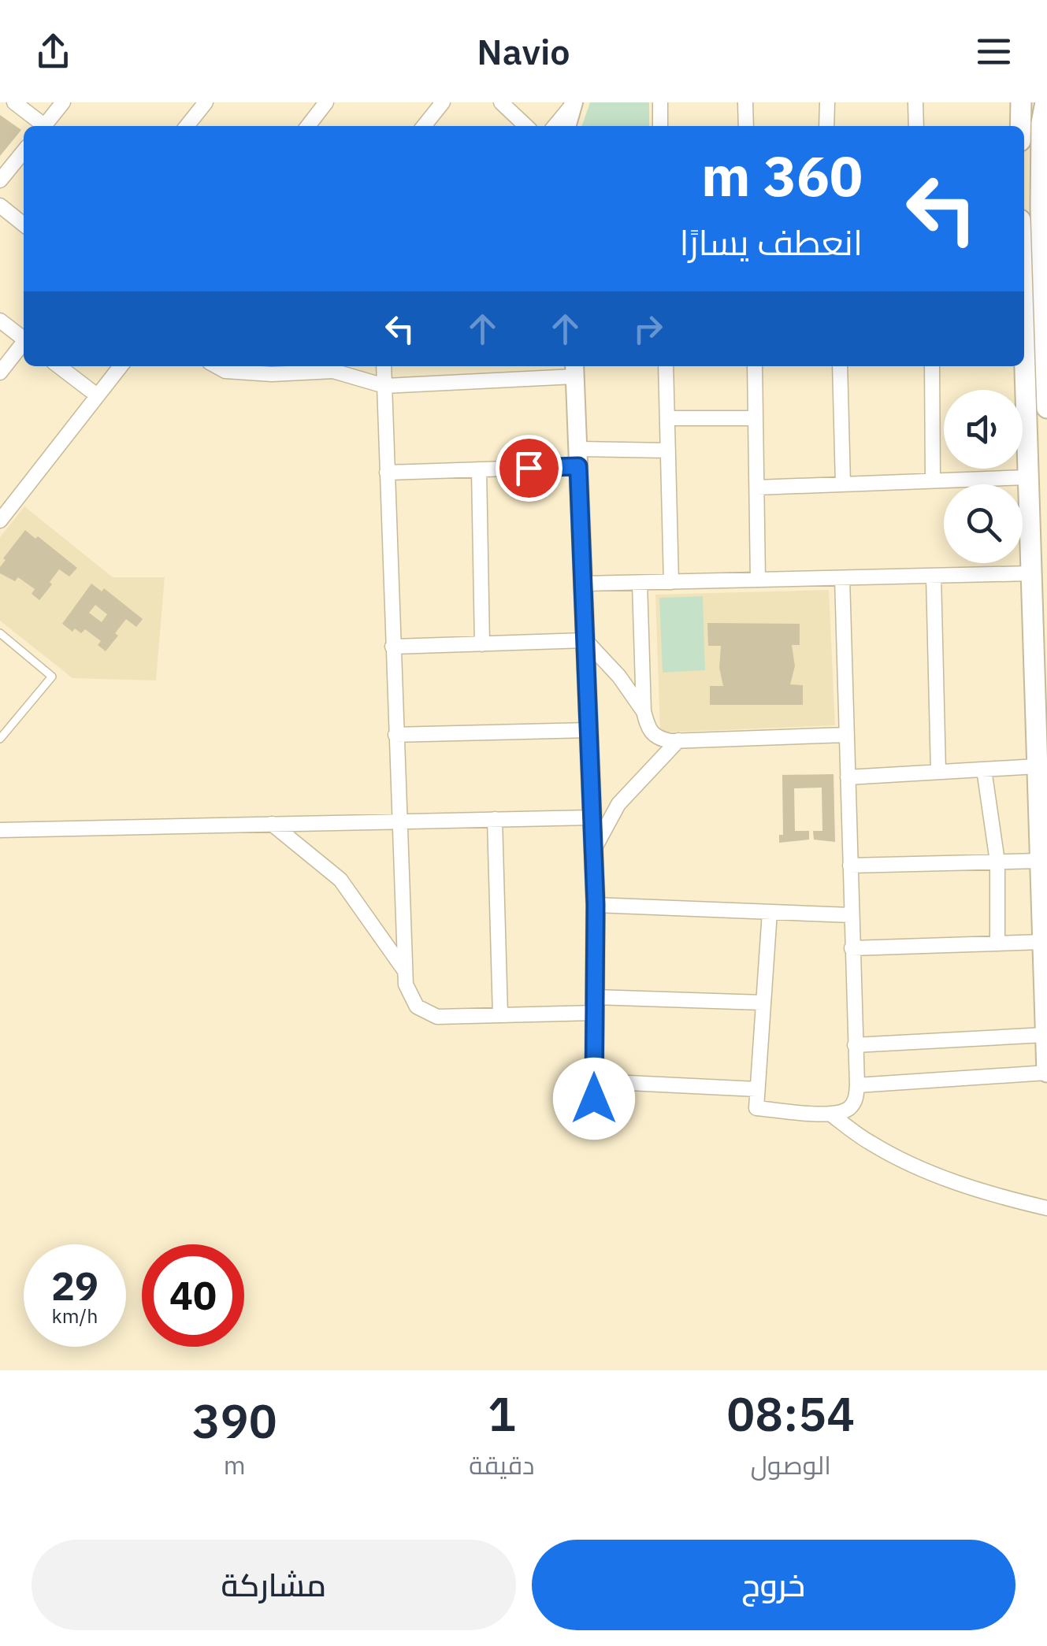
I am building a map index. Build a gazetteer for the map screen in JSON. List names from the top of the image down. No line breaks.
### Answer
{"page":{"header":"Navio","turn":["360 m","انعطف يسارًا"],"speed":"29 km/h","limit":"40","eta":["08:54","الوصول","1","دقيقة","390","m"],"buttons":["خروج","مشاركة"]}}
